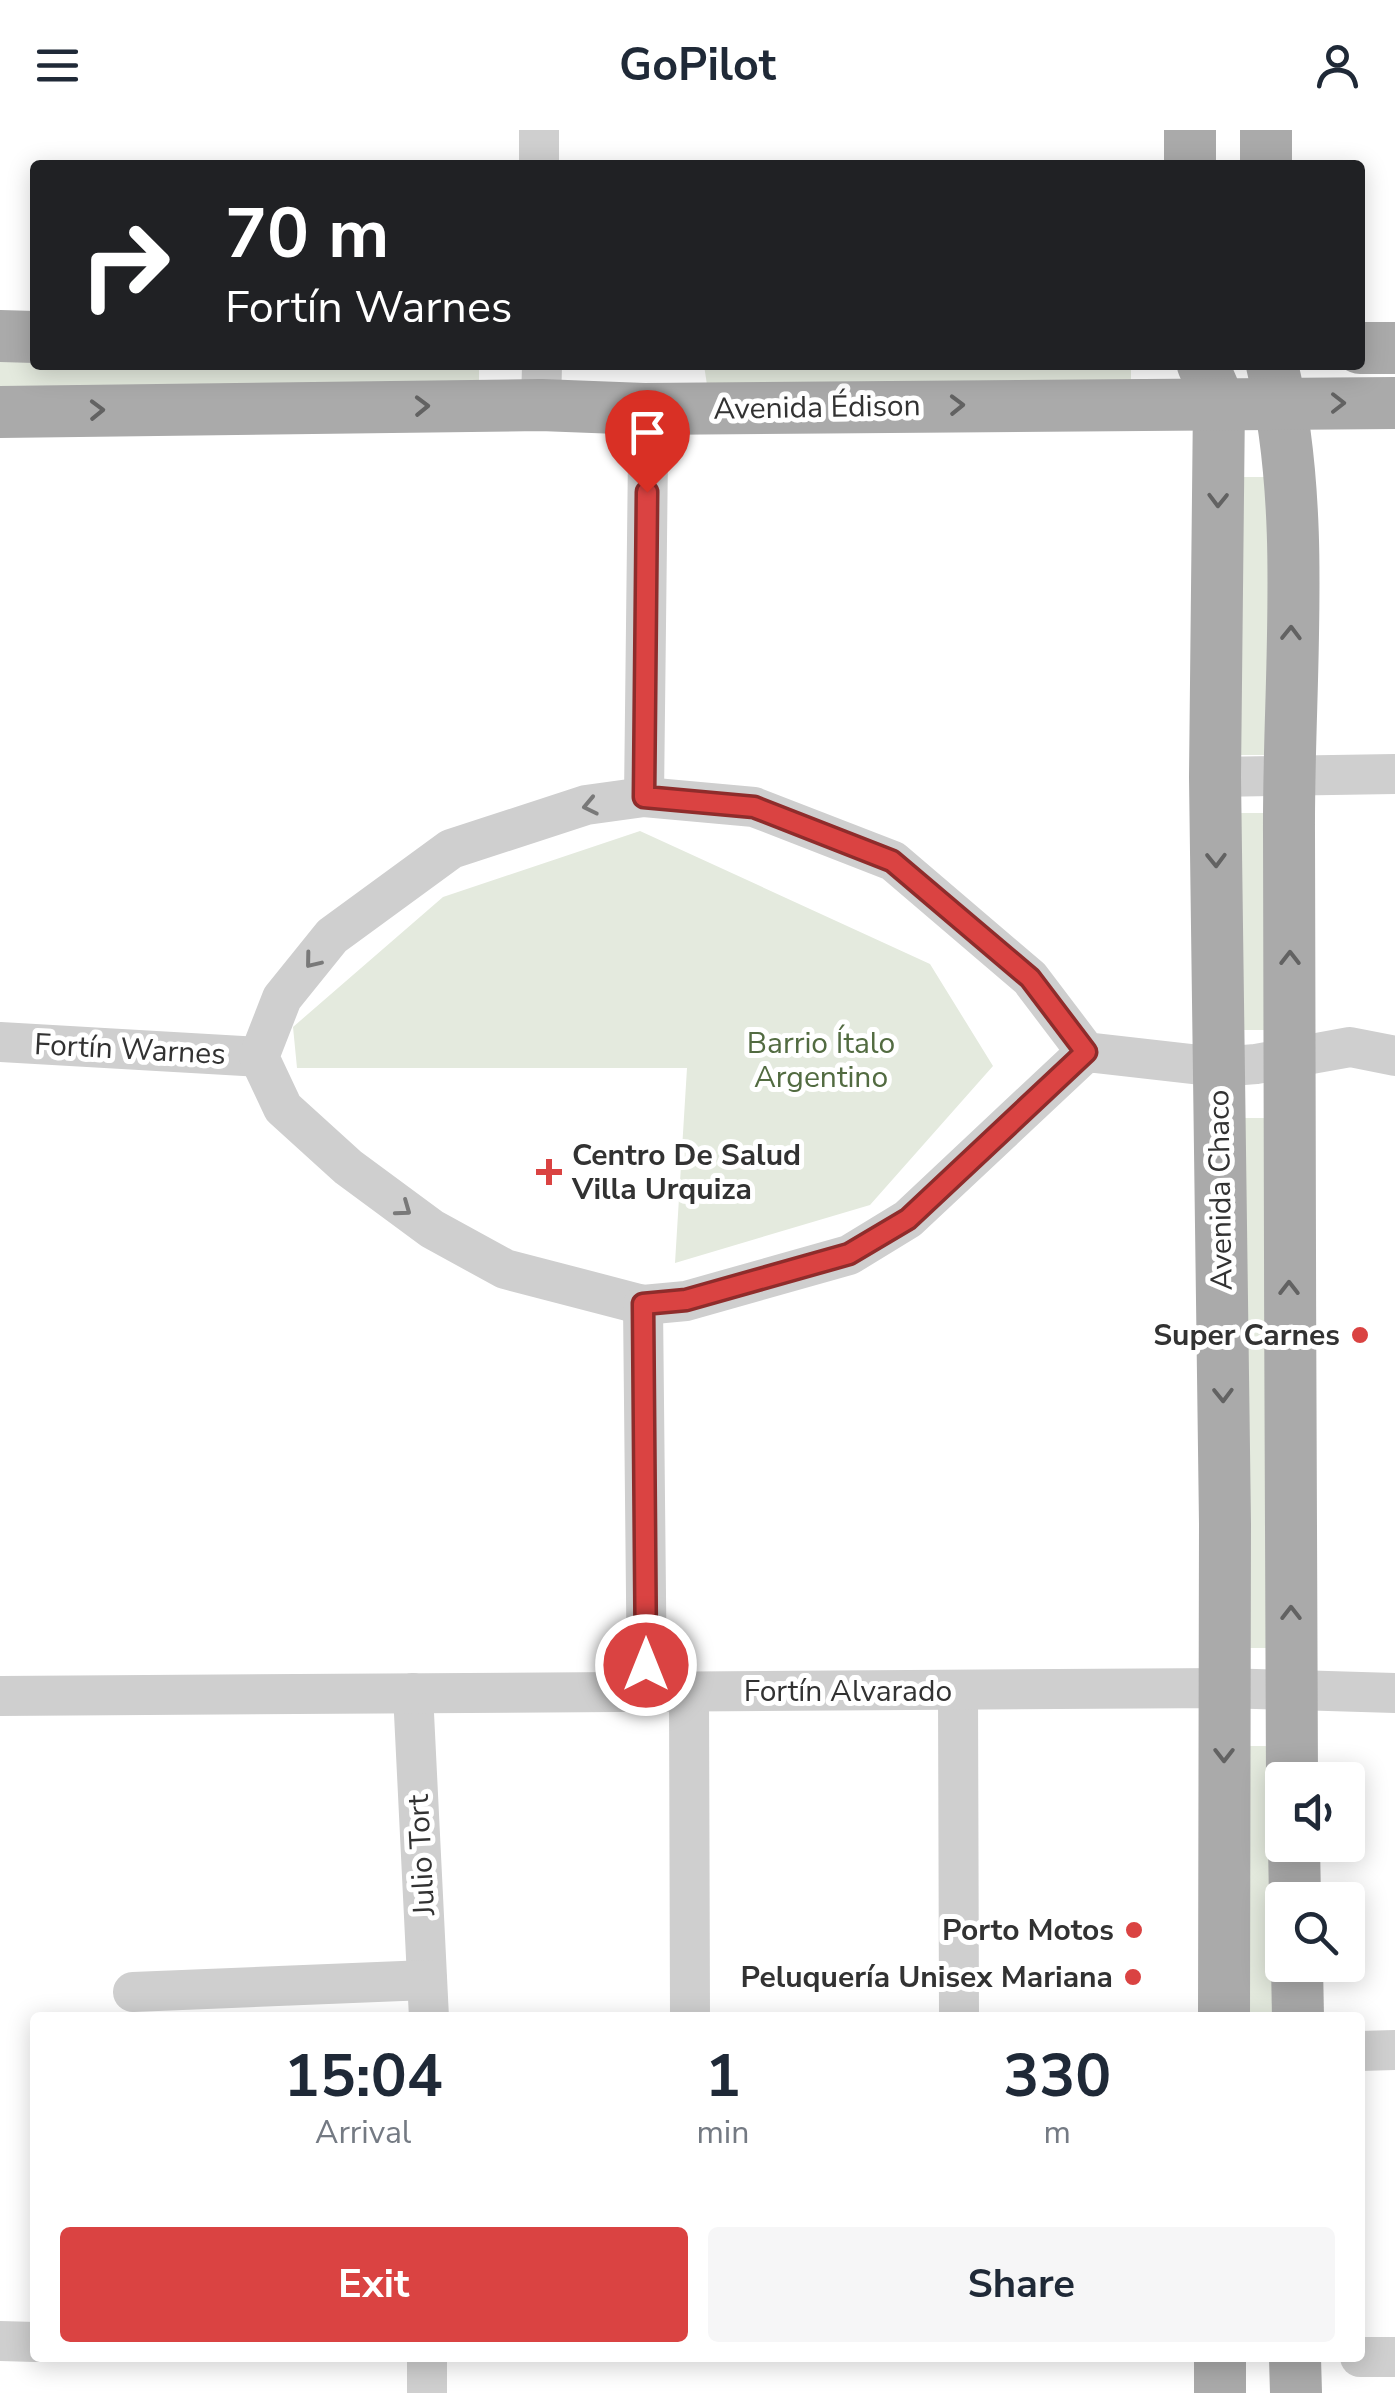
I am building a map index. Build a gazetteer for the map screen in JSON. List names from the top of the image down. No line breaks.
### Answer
{"streets":{"main road":["Avenida Édison","Avenida Chaco"],"street":["Fortín Warnes","Fortín Alvarado","Julio Tort"]},"crossings":[["Avenida Édison","Avenida Chaco"],["Avenida Chaco","Fortín Alvarado"],["Fortín Alvarado","Julio Tort"]],"one_way":["Avenida Édison"],"parks":["Barrio Ítalo Argentino"],"places":{"health":["Centro De Salud Villa Urquiza"],"other":["Super Carnes","Porto Motos","Peluquería Unisex Mariana"]},"page":{"header":"GoPilot","turn":["70 m","Fortín Warnes"],"eta":["15:04","Arrival","1","min","330","m"],"buttons":["Exit","Share"]}}
